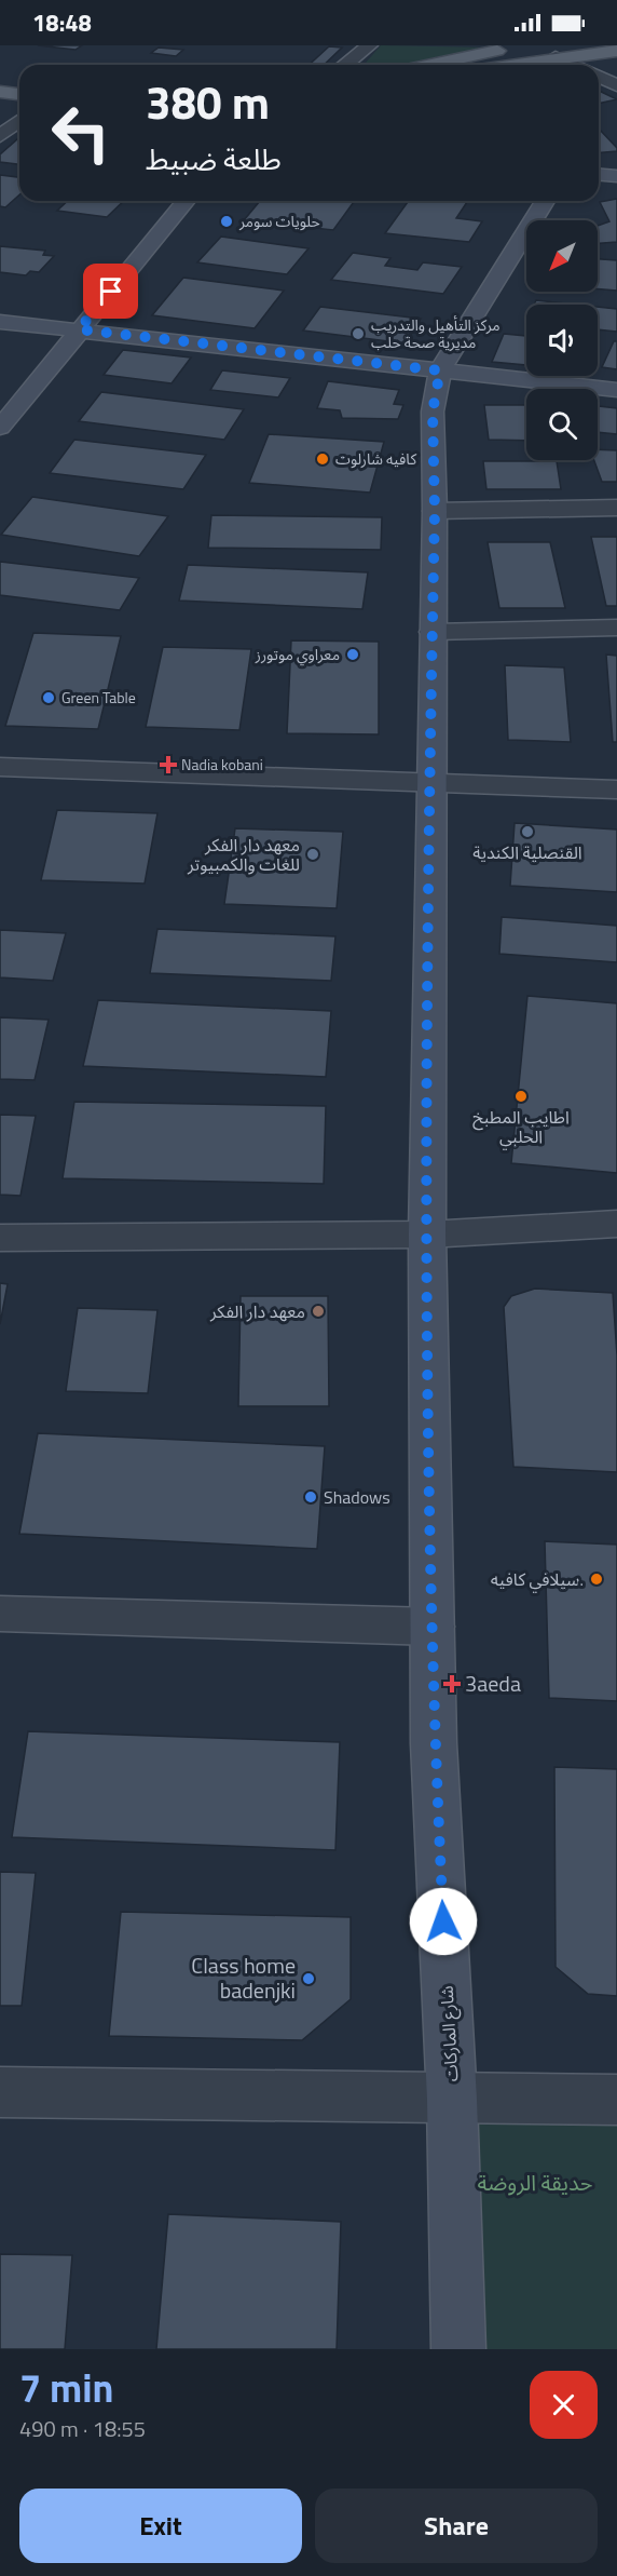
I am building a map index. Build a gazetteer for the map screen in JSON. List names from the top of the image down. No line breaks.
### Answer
{"streets":{"street":["شارع الماركات"]},"parks":["حديقة الروضة"],"places":{"other":["حلويات سومر","مركز التأهيل والتدريب مديرية صحة حلب","كافيه شارلوت","معراوي موتورز","Green Table","القنصلية الكندية","معهد دار الفكر للغات والكمبيوتر","اطايب المطبخ الحلبي","معهد دار الفكر","Shadows","سيلافي كافيه.","Class home badenjki"],"health":["Nadia kobani","3aeda"]},"north":"bottom left","page":{"status":"18:48","turn":["380 m","طلعة ضبيط"],"heading":["7 min","490 m · 18:55"],"buttons":["Exit","Share"]}}
